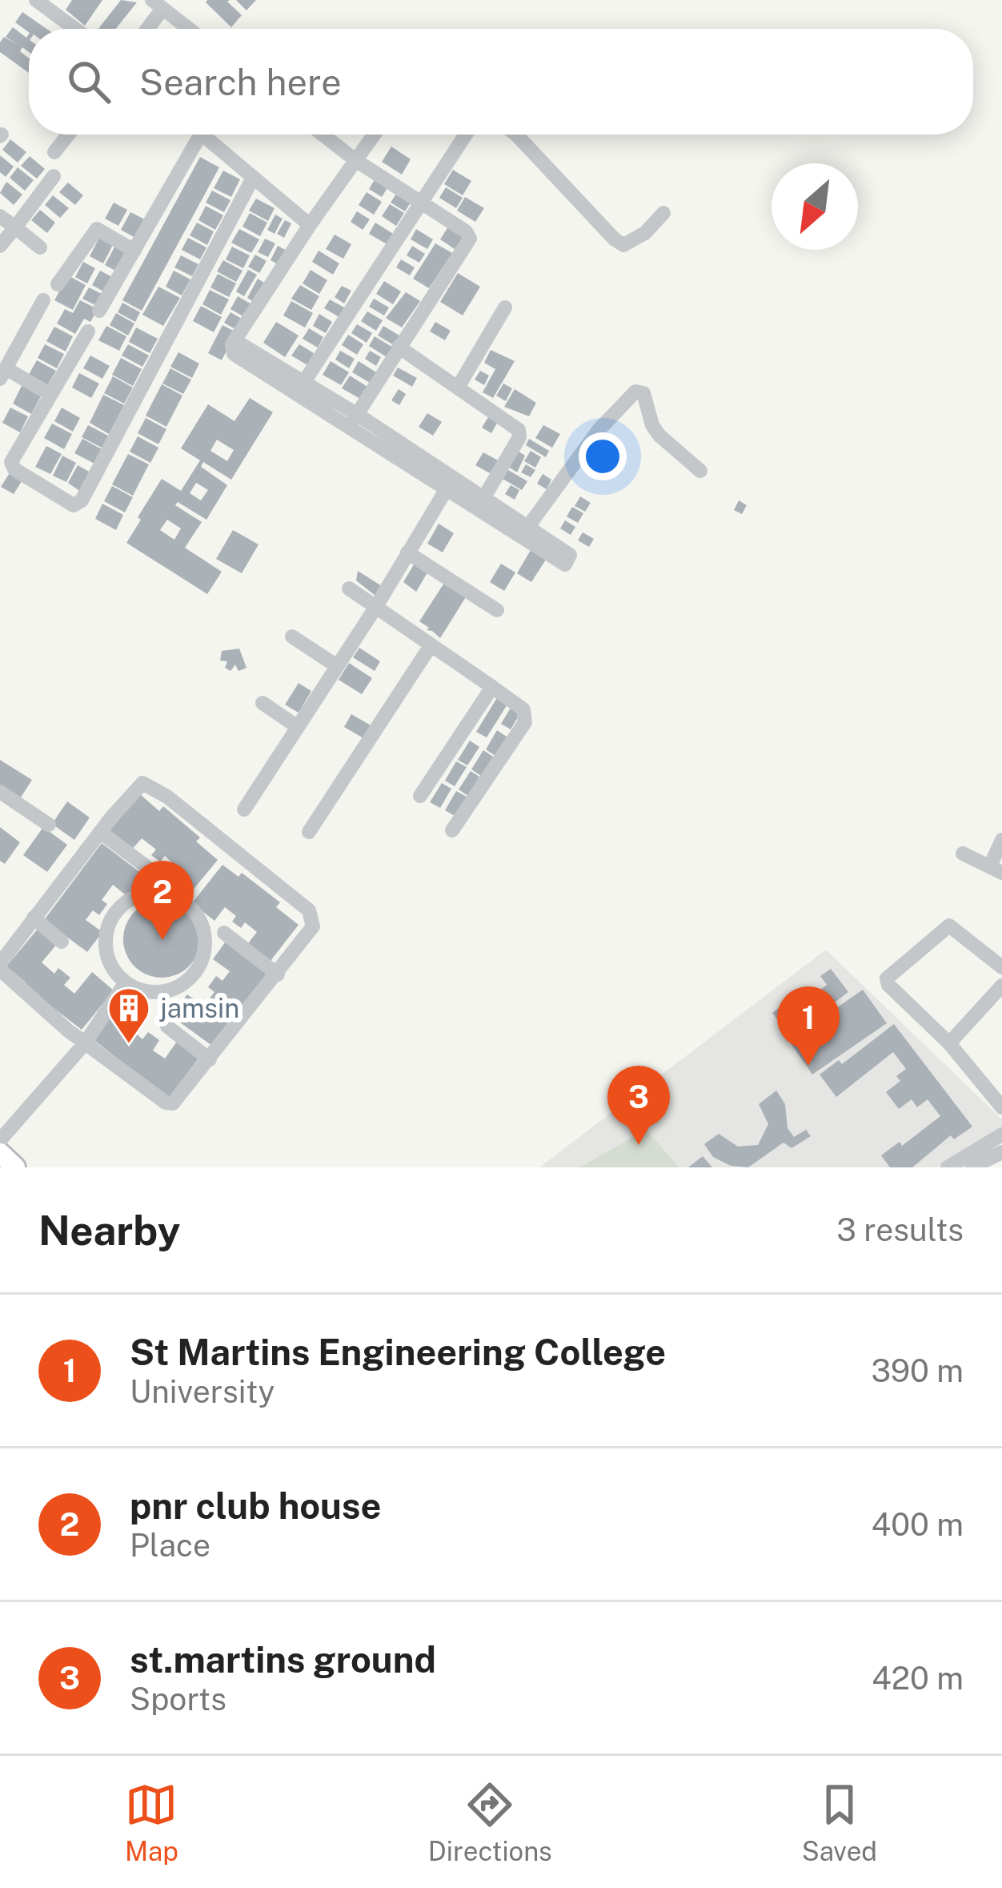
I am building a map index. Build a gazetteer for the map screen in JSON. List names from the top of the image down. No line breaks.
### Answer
{"places":{"building":["jamsin"]},"north":"bottom left","page":{"search":"Search here","pins":["2","1","3"],"heading":["Nearby","3 results"],"list":[{"mark":"1","name":"St Martins Engineering College","note":"University","value":"390 m"},{"mark":"2","name":"pnr club house","note":"Place","value":"400 m"},{"mark":"3","name":"st.martins ground","note":"Sports","value":"420 m"}],"nav":["Map","Directions","Saved"]}}
